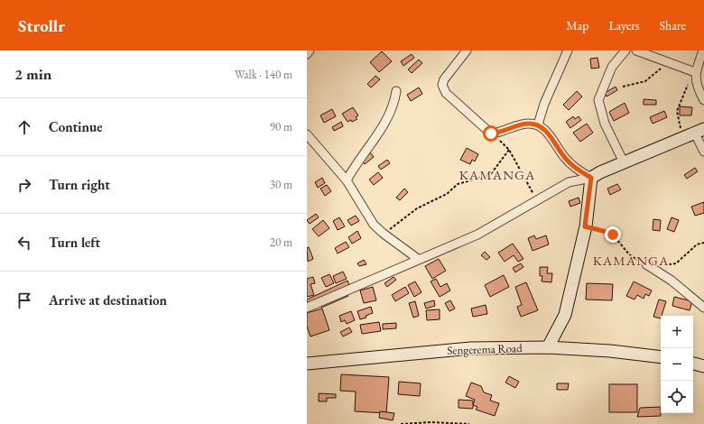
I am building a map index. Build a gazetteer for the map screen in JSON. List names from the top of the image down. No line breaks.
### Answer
{"streets":{"main road":["Sengerema Road"]},"districts":["KAMANGA","KAMANGA"],"page":{"header":"Strollr","nav":["Map","Layers","Share"],"heading":["2 min","Walk · 140 m"],"list":[["Continue","90 m"],["Turn right","30 m"],["Turn left","20 m"],"Arrive at destination"],"map_buttons":["+","−"]}}
